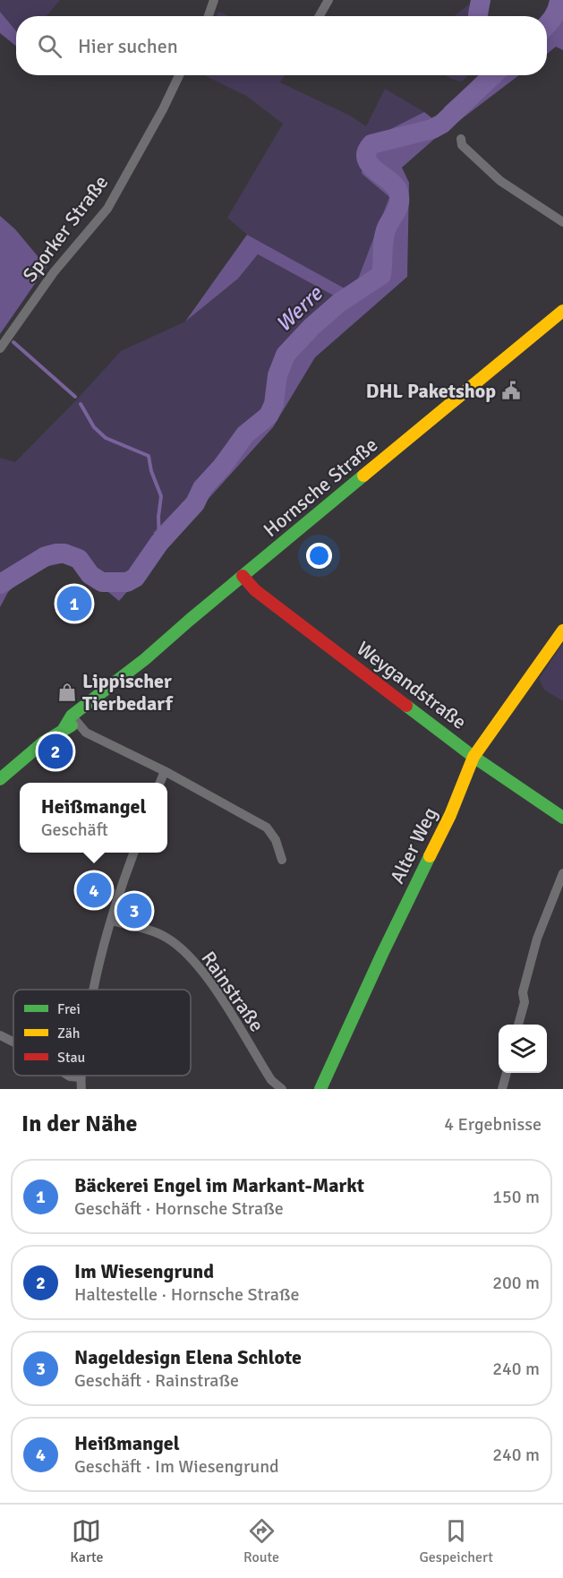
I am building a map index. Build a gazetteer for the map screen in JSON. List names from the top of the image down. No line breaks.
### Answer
{"streets":{"street":["Sporker Straße","Hornsche Straße","Weygandstraße","Alter Weg","Rainstraße"]},"crossings":[["Hornsche Straße","Weygandstraße"],["Weygandstraße","Alter Weg"]],"water":["Werre"],"places":{"public building":["DHL Paketshop"],"shop":["Lippischer Tierbedarf"]},"legend":["Frei","Zäh","Stau"],"page":{"search":"Hier suchen","pins":["1","2","4","3"],"popup":["Heißmangel","Geschäft"],"heading":["In der Nähe","4 Ergebnisse"],"list":[{"mark":"1","name":"Bäckerei Engel im Markant-Markt","note":"Geschäft · Hornsche Straße","value":"150 m"},{"mark":"2","name":"Im Wiesengrund","note":"Haltestelle · Hornsche Straße","value":"200 m"},{"mark":"3","name":"Nageldesign Elena Schlote","note":"Geschäft · Rainstraße","value":"240 m"},{"mark":"4","name":"Heißmangel","note":"Geschäft · Im Wiesengrund","value":"240 m"}],"nav":["Karte","Route","Gespeichert"]}}
